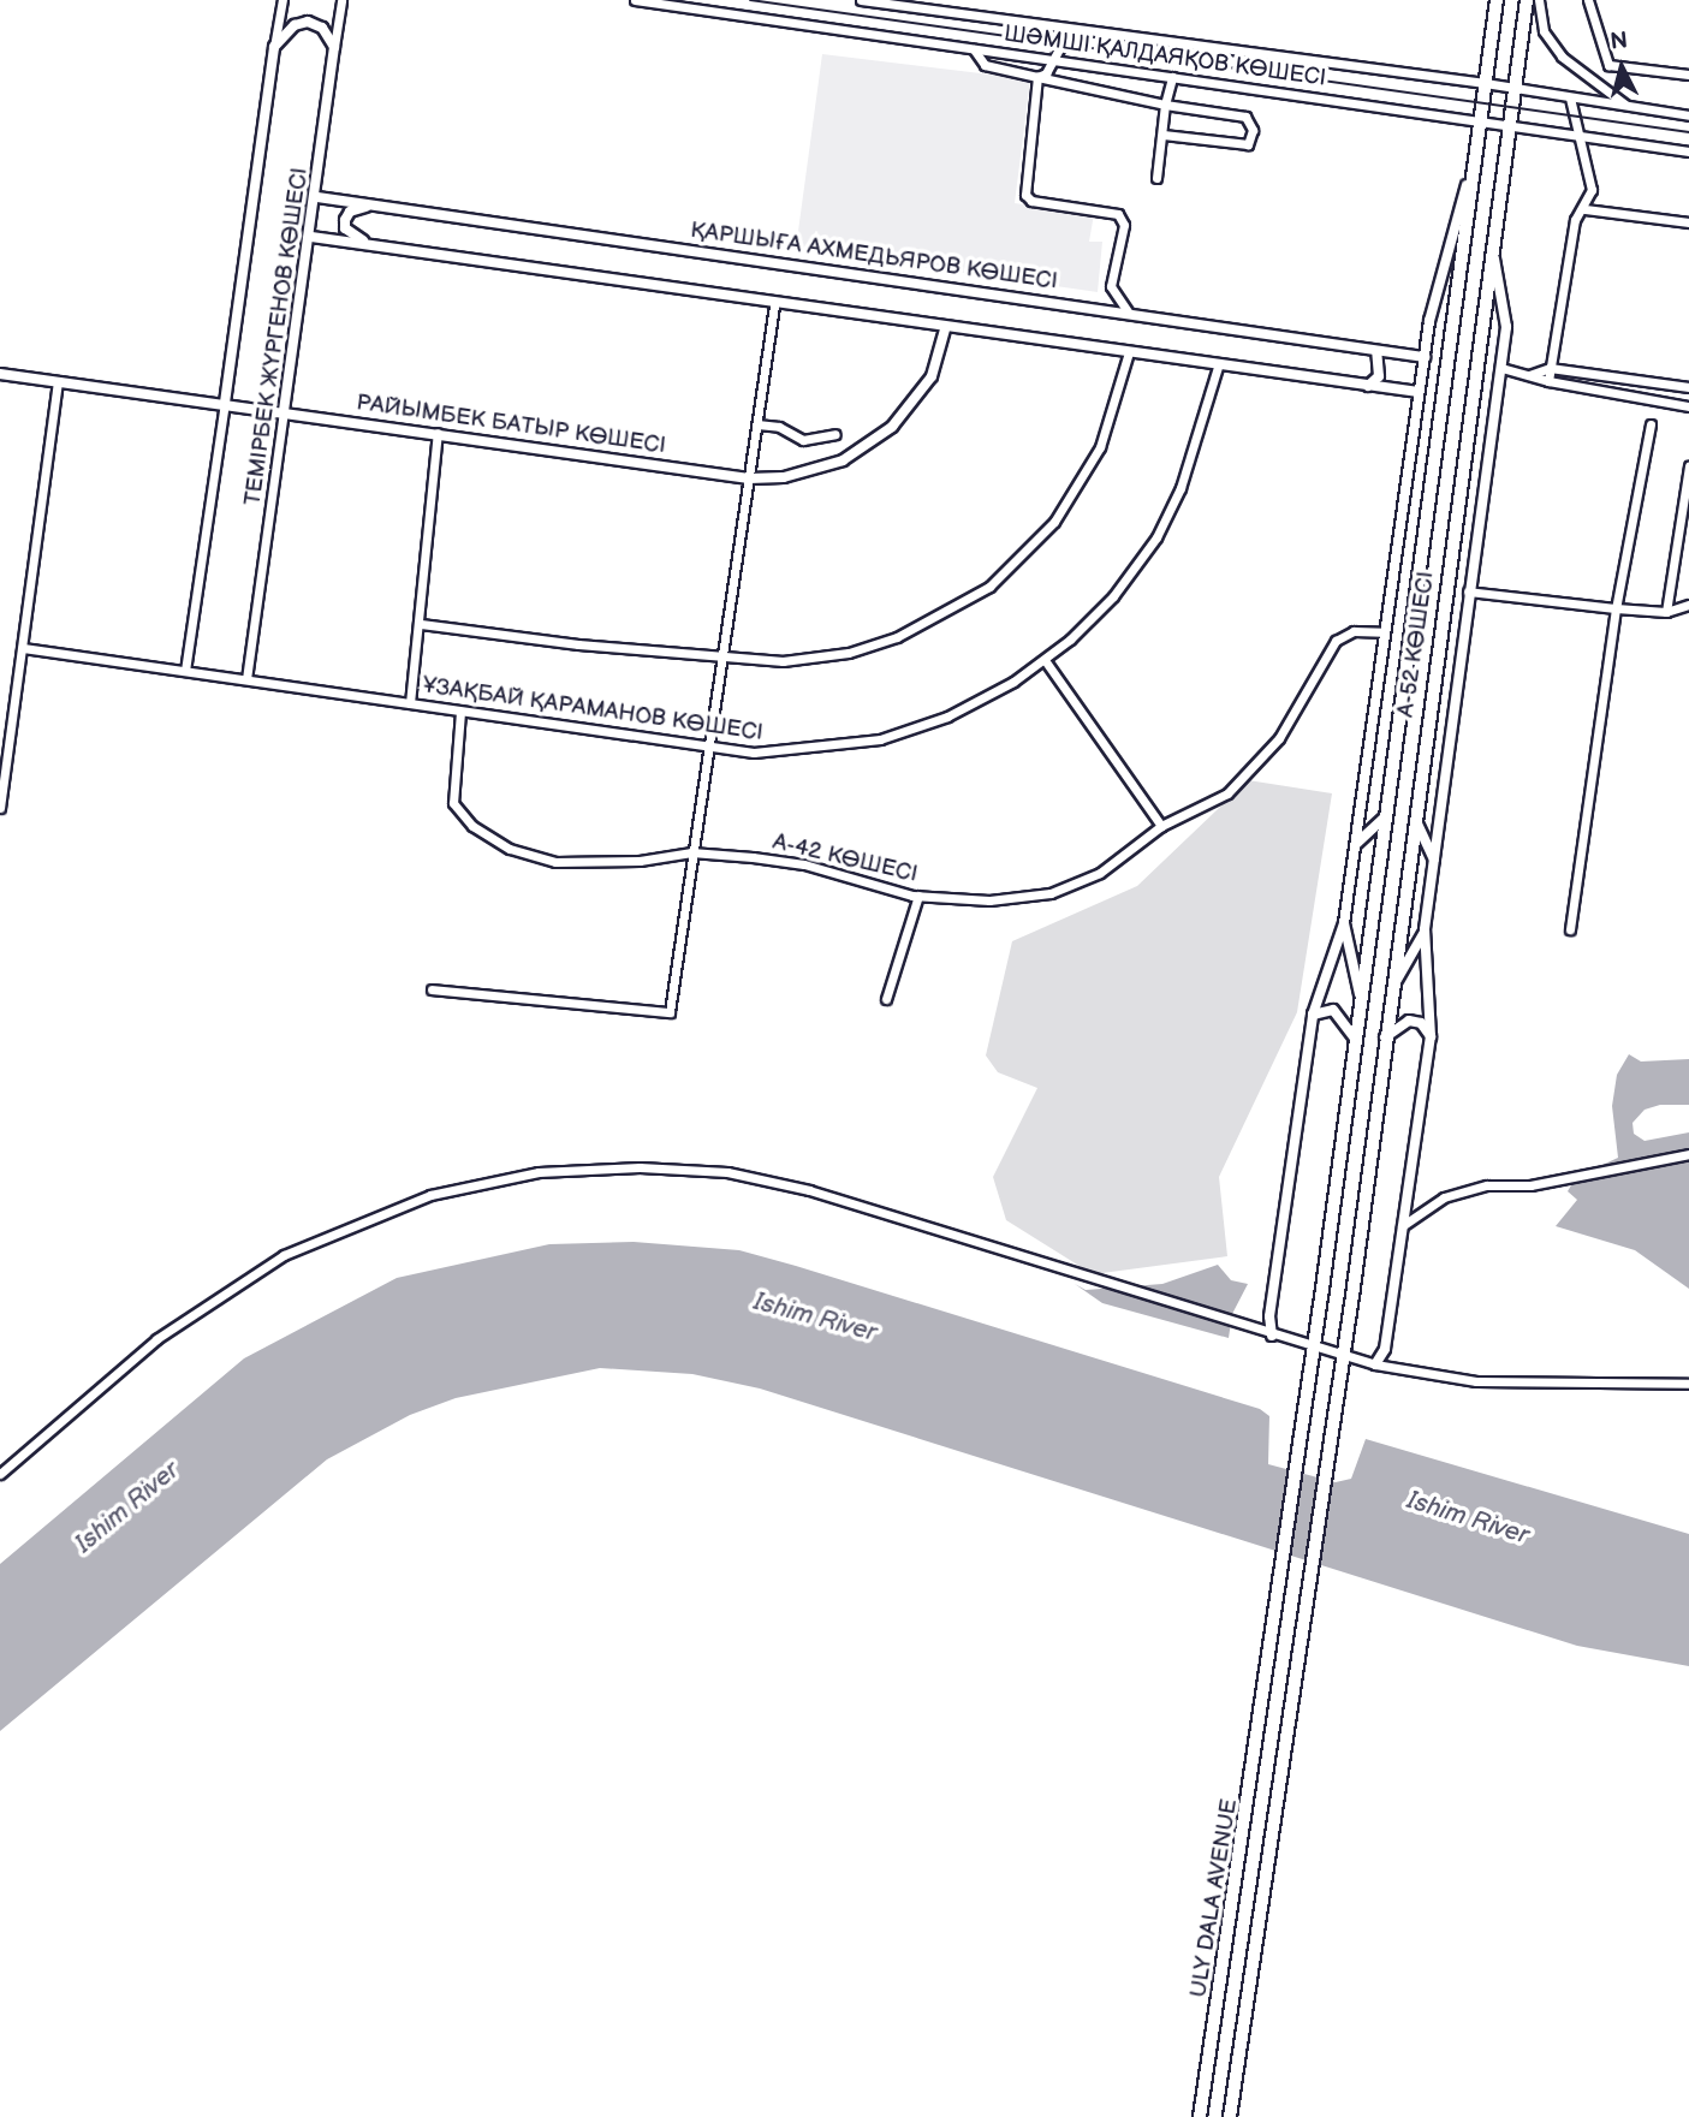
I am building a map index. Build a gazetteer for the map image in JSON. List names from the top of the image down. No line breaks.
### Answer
{"streets":{"main road":["А-52 КӨШЕСІ","ULY DALA AVENUE"],"street":["ШӘМШІ ҚАЛДАЯҚОВ КӨШЕСІ","ҚАРШЫҒА АХМЕДЬЯРОВ КӨШЕСІ","ТЕМІРБЕК ЖҮРГЕНОВ КӨШЕСІ","РАЙЫМБЕК БАТЫР КӨШЕСІ","ҰЗАҚБАЙ ҚАРАМАНОВ КӨШЕСІ","А-42 КӨШЕСІ"]},"crossings":[["ШӘМШІ ҚАЛДАЯҚОВ КӨШЕСІ","А-52 КӨШЕСІ"],["ҚАРШЫҒА АХМЕДЬЯРОВ КӨШЕСІ","ТЕМІРБЕК ЖҮРГЕНОВ КӨШЕСІ"],["ТЕМІРБЕК ЖҮРГЕНОВ КӨШЕСІ","РАЙЫМБЕК БАТЫР КӨШЕСІ"],["ТЕМІРБЕК ЖҮРГЕНОВ КӨШЕСІ","ҰЗАҚБАЙ ҚАРАМАНОВ КӨШЕСІ"],["А-52 КӨШЕСІ","ULY DALA AVENUE"],["ҰЗАҚБАЙ ҚАРАМАНОВ КӨШЕСІ","А-42 КӨШЕСІ"]],"water":["Ishim River"],"north":"top"}
